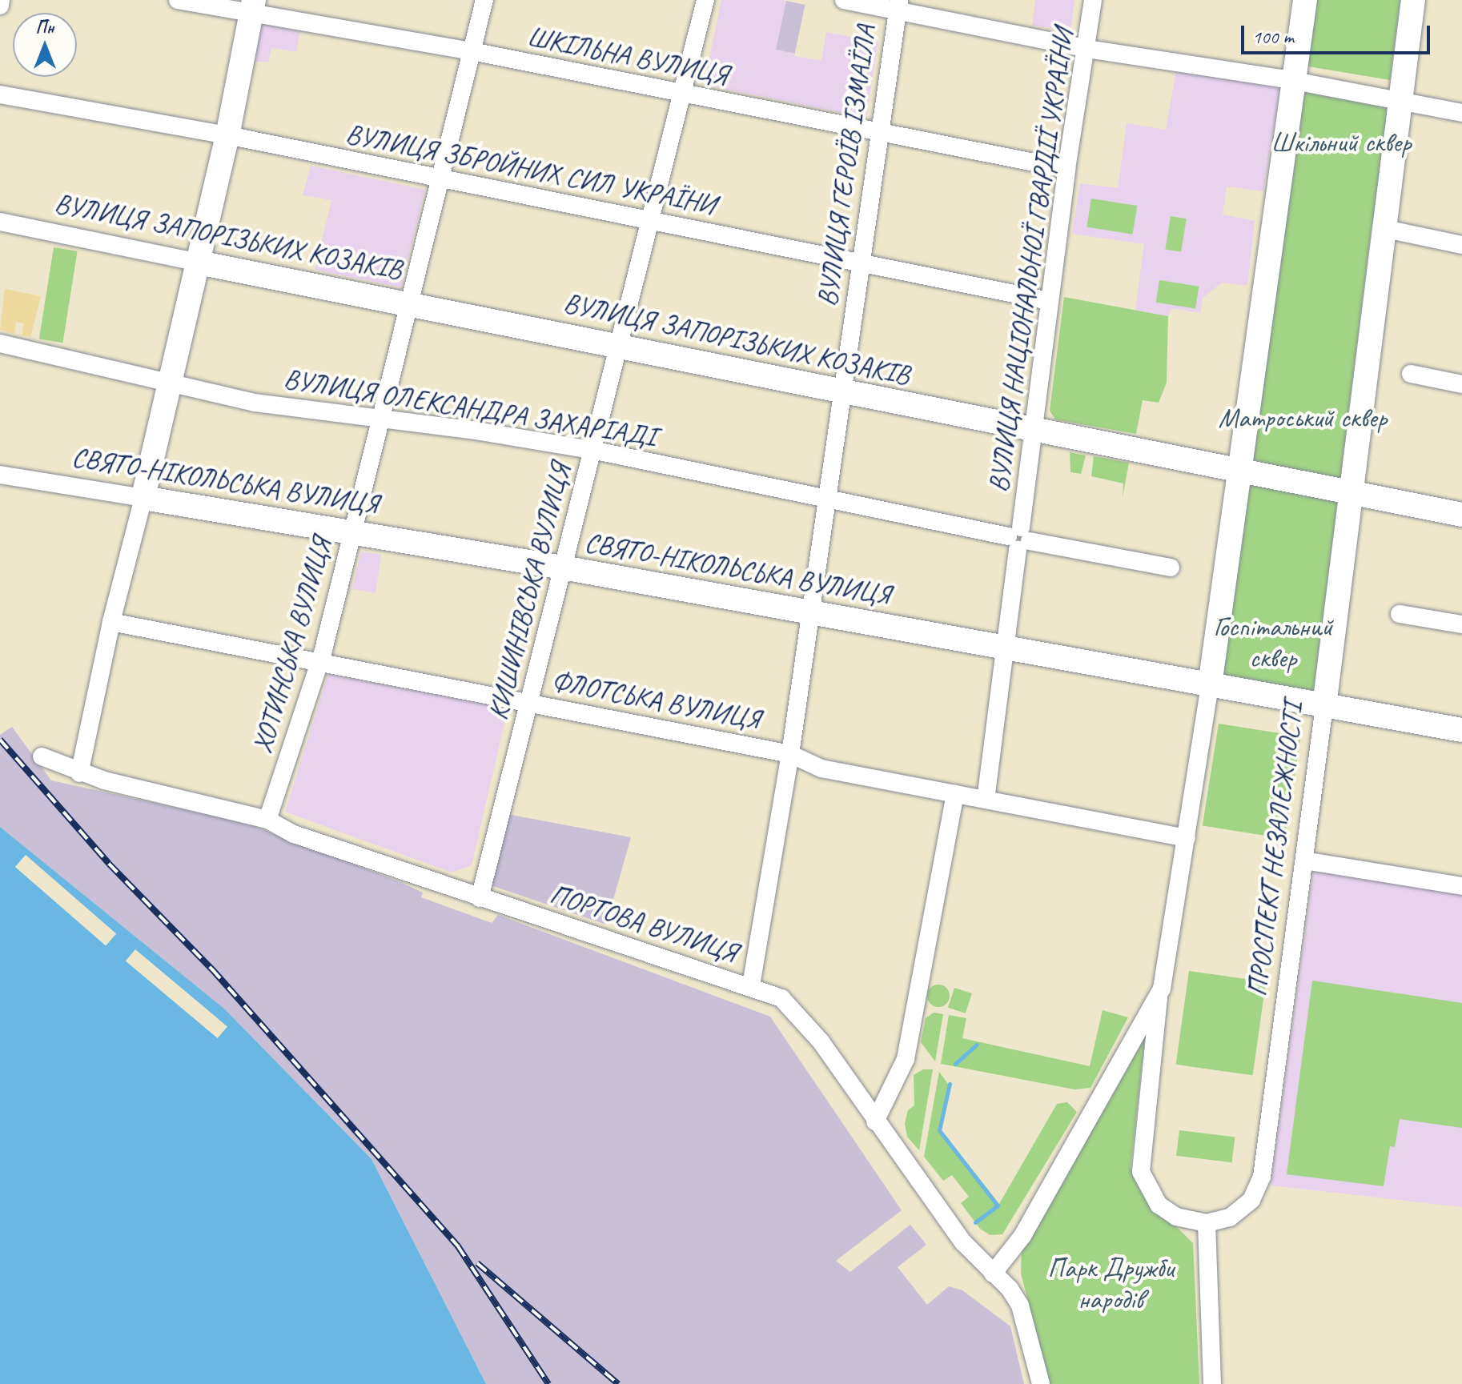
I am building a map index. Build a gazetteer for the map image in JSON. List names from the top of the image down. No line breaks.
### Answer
{"streets":{"main road":["ВУЛИЦЯ ЗАПОРІЗЬКИХ КОЗАКІВ","СВЯТО-НІКОЛЬСЬКА ВУЛИЦЯ","ПРОСПЕКТ НЕЗАЛЕЖНОСТІ"],"street":["ШКІЛЬНА ВУЛИЦЯ","ВУЛИЦЯ ГЕРОЇВ ІЗМАЇЛА","ВУЛИЦЯ ЗБРОЙНИХ СИЛ УКРАЇНИ","ВУЛИЦЯ НАЦІОНАЛЬНОЇ ГВАРДІЇ УКРАЇНИ","ВУЛИЦЯ ОЛЕКСАНДРА ЗАХАРІАДІ","КИШИНІВСЬКА ВУЛИЦЯ","ХОТИНСЬКА ВУЛИЦЯ","ФЛОТСЬКА ВУЛИЦЯ","ПОРТОВА ВУЛИЦЯ"]},"crossings":[["ШКІЛЬНА ВУЛИЦЯ","ВУЛИЦЯ ГЕРОЇВ ІЗМАЇЛА"],["ШКІЛЬНА ВУЛИЦЯ","ВУЛИЦЯ НАЦІОНАЛЬНОЇ ГВАРДІЇ УКРАЇНИ"],["ШКІЛЬНА ВУЛИЦЯ","КИШИНІВСЬКА ВУЛИЦЯ"],["ШКІЛЬНА ВУЛИЦЯ","ХОТИНСЬКА ВУЛИЦЯ"],["ВУЛИЦЯ ГЕРОЇВ ІЗМАЇЛА","ВУЛИЦЯ ЗБРОЙНИХ СИЛ УКРАЇНИ"],["ВУЛИЦЯ ГЕРОЇВ ІЗМАЇЛА","ВУЛИЦЯ ЗАПОРІЗЬКИХ КОЗАКІВ"],["ВУЛИЦЯ ГЕРОЇВ ІЗМАЇЛА","ВУЛИЦЯ ОЛЕКСАНДРА ЗАХАРІАДІ"],["ВУЛИЦЯ ГЕРОЇВ ІЗМАЇЛА","СВЯТО-НІКОЛЬСЬКА ВУЛИЦЯ"],["ВУЛИЦЯ ГЕРОЇВ ІЗМАЇЛА","ФЛОТСЬКА ВУЛИЦЯ"],["ВУЛИЦЯ ГЕРОЇВ ІЗМАЇЛА","ПОРТОВА ВУЛИЦЯ"],["ВУЛИЦЯ ЗБРОЙНИХ СИЛ УКРАЇНИ","ВУЛИЦЯ НАЦІОНАЛЬНОЇ ГВАРДІЇ УКРАЇНИ"],["ВУЛИЦЯ ЗБРОЙНИХ СИЛ УКРАЇНИ","КИШИНІВСЬКА ВУЛИЦЯ"],["ВУЛИЦЯ ЗБРОЙНИХ СИЛ УКРАЇНИ","ХОТИНСЬКА ВУЛИЦЯ"],["ВУЛИЦЯ ЗАПОРІЗЬКИХ КОЗАКІВ","ВУЛИЦЯ НАЦІОНАЛЬНОЇ ГВАРДІЇ УКРАЇНИ"],["ВУЛИЦЯ ЗАПОРІЗЬКИХ КОЗАКІВ","КИШИНІВСЬКА ВУЛИЦЯ"],["ВУЛИЦЯ ЗАПОРІЗЬКИХ КОЗАКІВ","ХОТИНСЬКА ВУЛИЦЯ"],["ВУЛИЦЯ ЗАПОРІЗЬКИХ КОЗАКІВ","ПРОСПЕКТ НЕЗАЛЕЖНОСТІ"],["ВУЛИЦЯ НАЦІОНАЛЬНОЇ ГВАРДІЇ УКРАЇНИ","ВУЛИЦЯ ОЛЕКСАНДРА ЗАХАРІАДІ"],["ВУЛИЦЯ НАЦІОНАЛЬНОЇ ГВАРДІЇ УКРАЇНИ","СВЯТО-НІКОЛЬСЬКА ВУЛИЦЯ"],["ВУЛИЦЯ НАЦІОНАЛЬНОЇ ГВАРДІЇ УКРАЇНИ","ФЛОТСЬКА ВУЛИЦЯ"],["ВУЛИЦЯ ОЛЕКСАНДРА ЗАХАРІАДІ","КИШИНІВСЬКА ВУЛИЦЯ"],["ВУЛИЦЯ ОЛЕКСАНДРА ЗАХАРІАДІ","ХОТИНСЬКА ВУЛИЦЯ"],["СВЯТО-НІКОЛЬСЬКА ВУЛИЦЯ","КИШИНІВСЬКА ВУЛИЦЯ"],["СВЯТО-НІКОЛЬСЬКА ВУЛИЦЯ","ХОТИНСЬКА ВУЛИЦЯ"],["СВЯТО-НІКОЛЬСЬКА ВУЛИЦЯ","ПРОСПЕКТ НЕЗАЛЕЖНОСТІ"],["КИШИНІВСЬКА ВУЛИЦЯ","ФЛОТСЬКА ВУЛИЦЯ"],["КИШИНІВСЬКА ВУЛИЦЯ","ПОРТОВА ВУЛИЦЯ"],["ХОТИНСЬКА ВУЛИЦЯ","ФЛОТСЬКА ВУЛИЦЯ"],["ХОТИНСЬКА ВУЛИЦЯ","ПОРТОВА ВУЛИЦЯ"]],"parks":["Шкільний сквер","Матроський сквер","Госпітальний сквер","Парк Дружби народів"],"scale_bar":"100 m","north":"top"}
